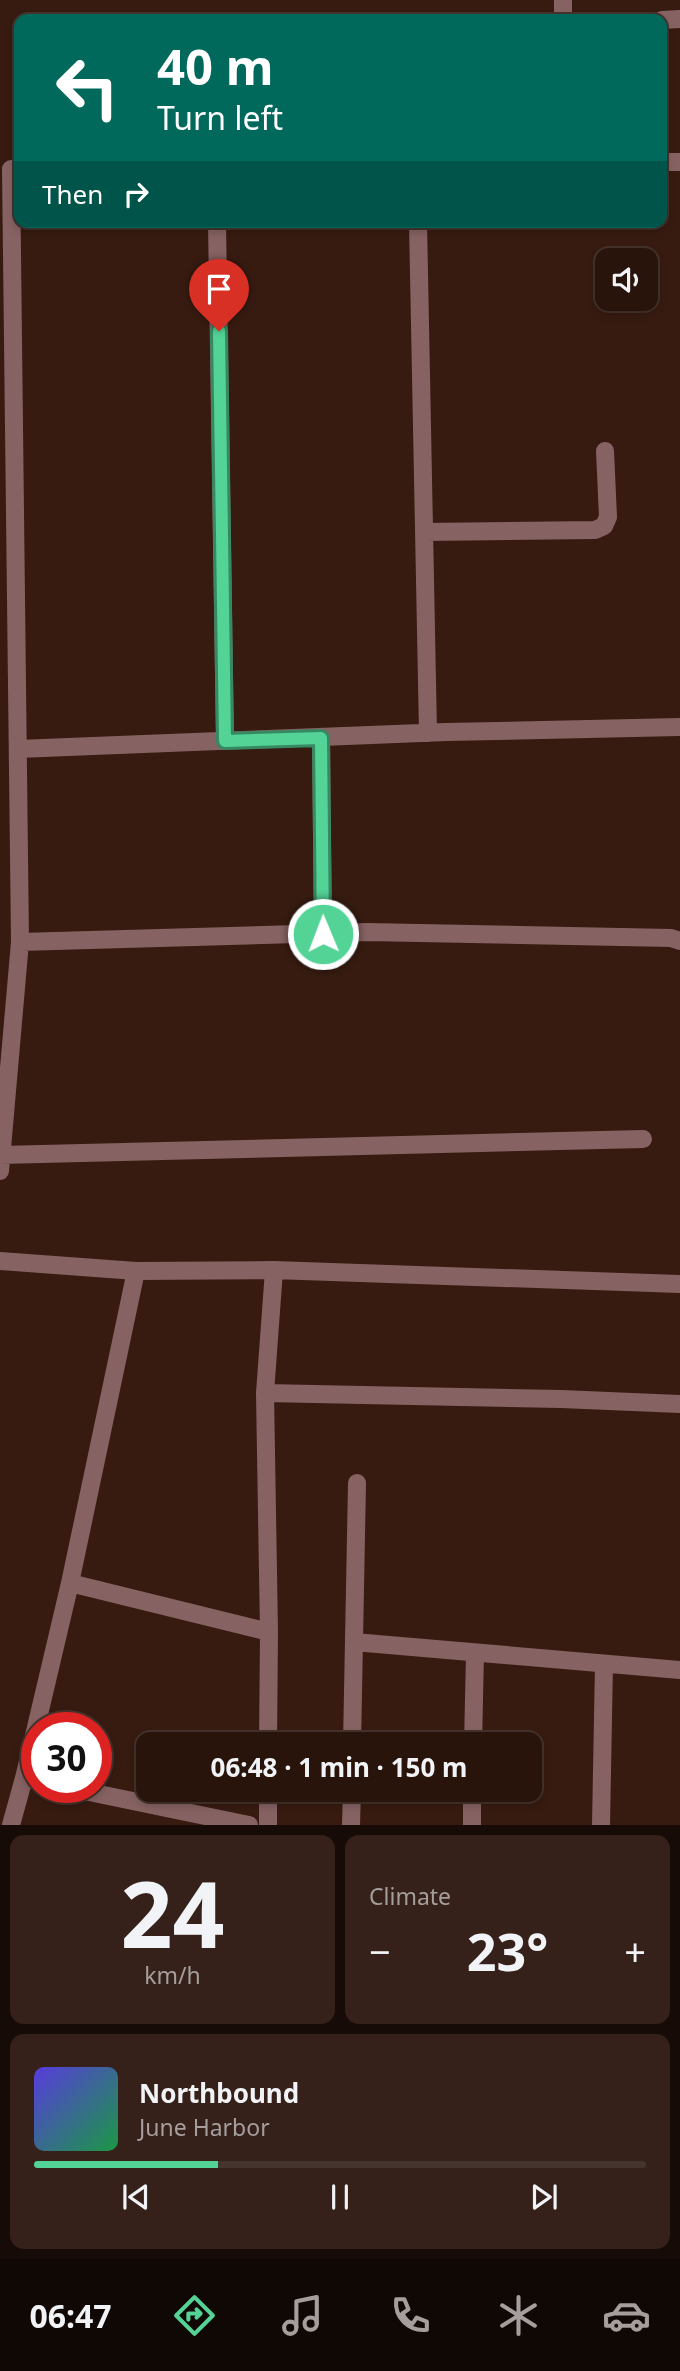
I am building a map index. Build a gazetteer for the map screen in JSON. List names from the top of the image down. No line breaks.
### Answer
{"page":{"turn":["40 m","Turn left"],"then":"Then","limit":"30","trip":"06:48 · 1 min · 150 m","tile":[["24","km/h"],"Climate"],"heat":["−","23°","+"],"song":["Northbound","June Harbor"],"tabs":"06:47"}}
